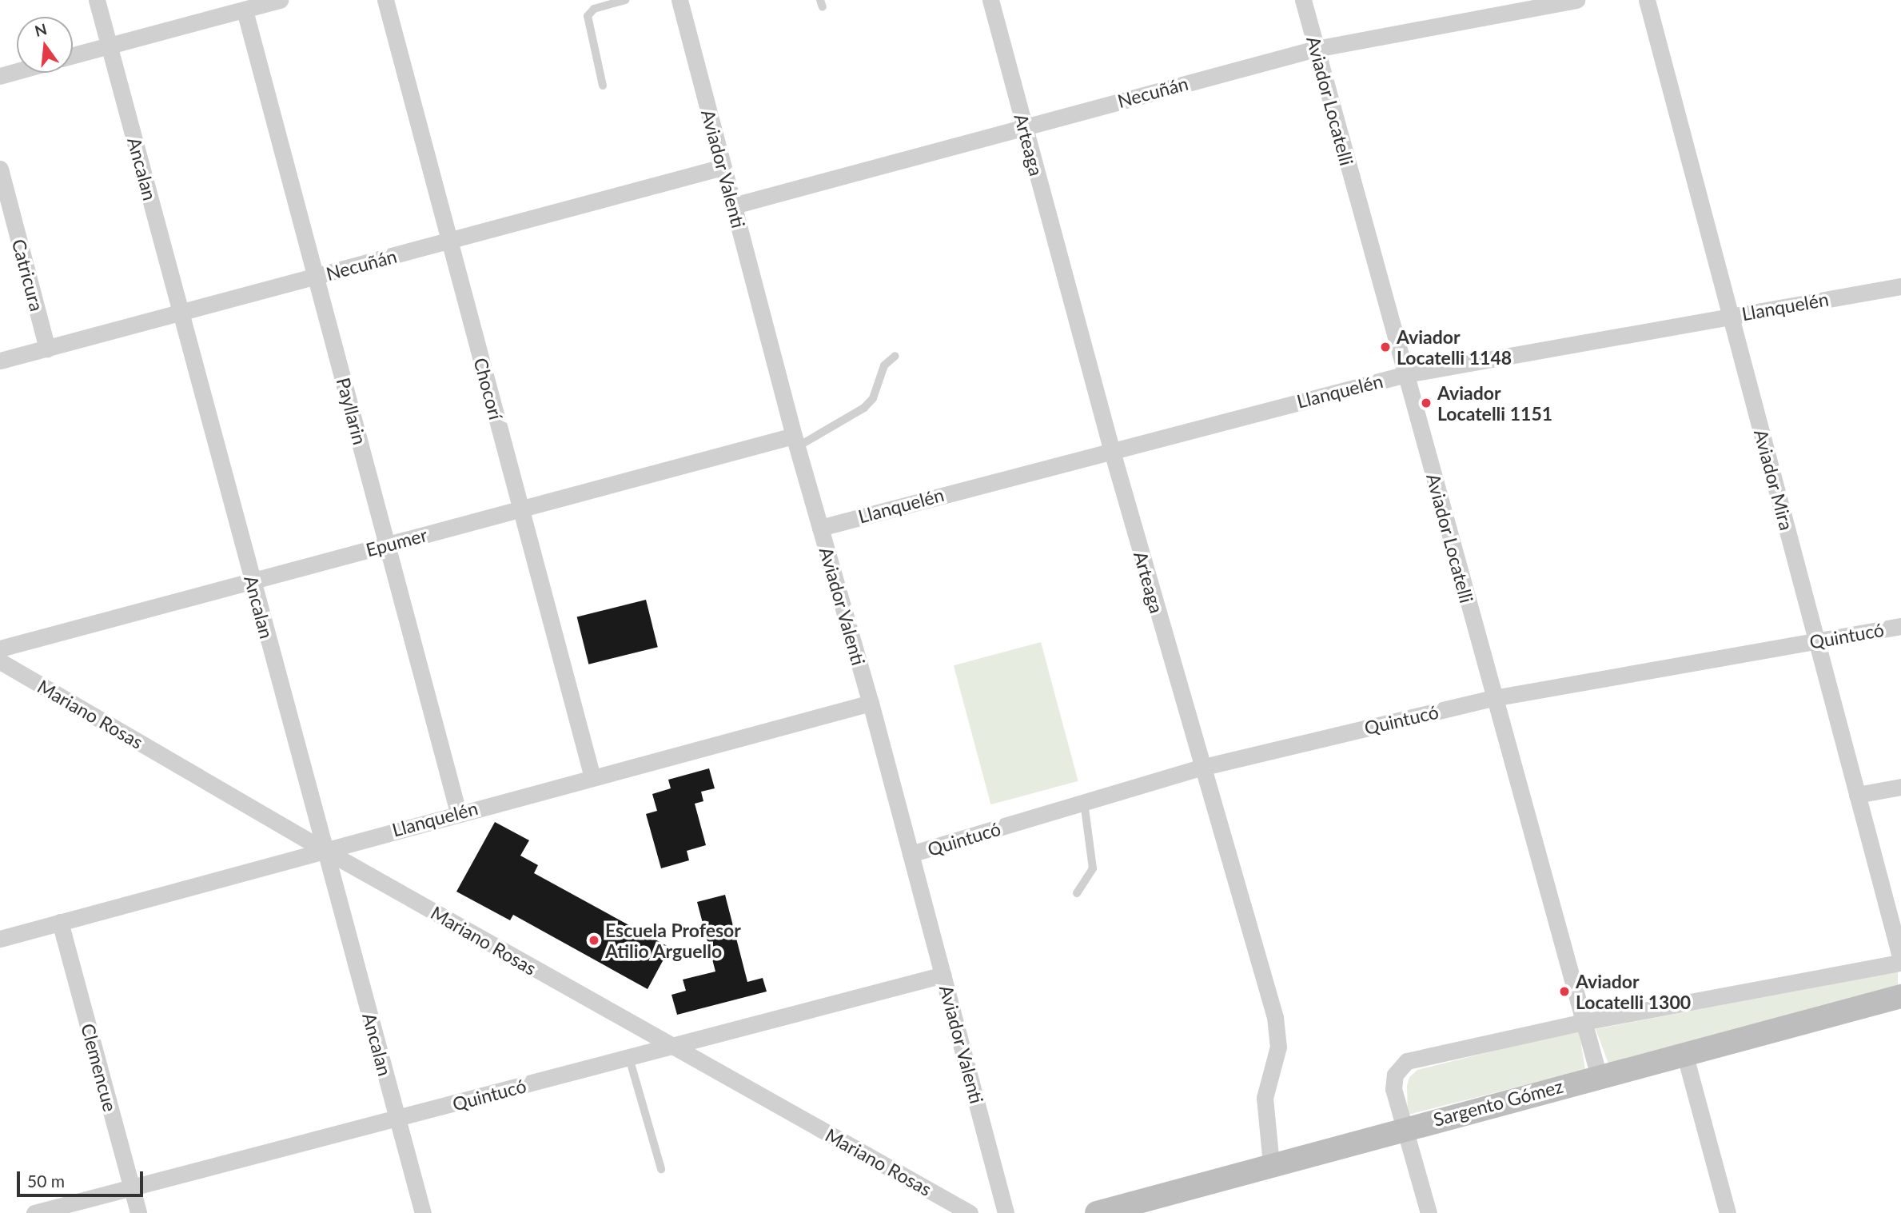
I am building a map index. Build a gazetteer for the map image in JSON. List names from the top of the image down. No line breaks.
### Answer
{"streets":{"main road":["Sargento Gómez"],"street":["Necuñán","Aviador Locatelli","Arteaga","Ancalan","Aviador Valenti","Catricura","Llanquelén","Chocorí","Payllarin","Aviador Mira","Epumer","Quintucó","Mariano Rosas","Clemencue"]},"crossings":[["Necuñán","Aviador Locatelli"],["Necuñán","Arteaga"],["Necuñán","Ancalan"],["Necuñán","Aviador Valenti"],["Necuñán","Catricura"],["Necuñán","Chocorí"],["Necuñán","Payllarin"],["Aviador Locatelli","Llanquelén"],["Aviador Locatelli","Quintucó"],["Aviador Locatelli","Sargento Gómez"],["Arteaga","Llanquelén"],["Arteaga","Quintucó"],["Arteaga","Sargento Gómez"],["Ancalan","Llanquelén"],["Ancalan","Epumer"],["Ancalan","Quintucó"],["Ancalan","Mariano Rosas"],["Aviador Valenti","Llanquelén"],["Aviador Valenti","Epumer"],["Aviador Valenti","Quintucó"],["Llanquelén","Chocorí"],["Llanquelén","Payllarin"],["Llanquelén","Aviador Mira"],["Llanquelén","Mariano Rosas"],["Llanquelén","Clemencue"],["Chocorí","Epumer"],["Payllarin","Epumer"],["Aviador Mira","Quintucó"],["Quintucó","Mariano Rosas"],["Quintucó","Clemencue"]],"places":["Aviador Locatelli 1148","Aviador Locatelli 1151","Escuela Profesor Atilio Arguello","Aviador Locatelli 1300"],"scale_bar":"50 m","north":"top"}
